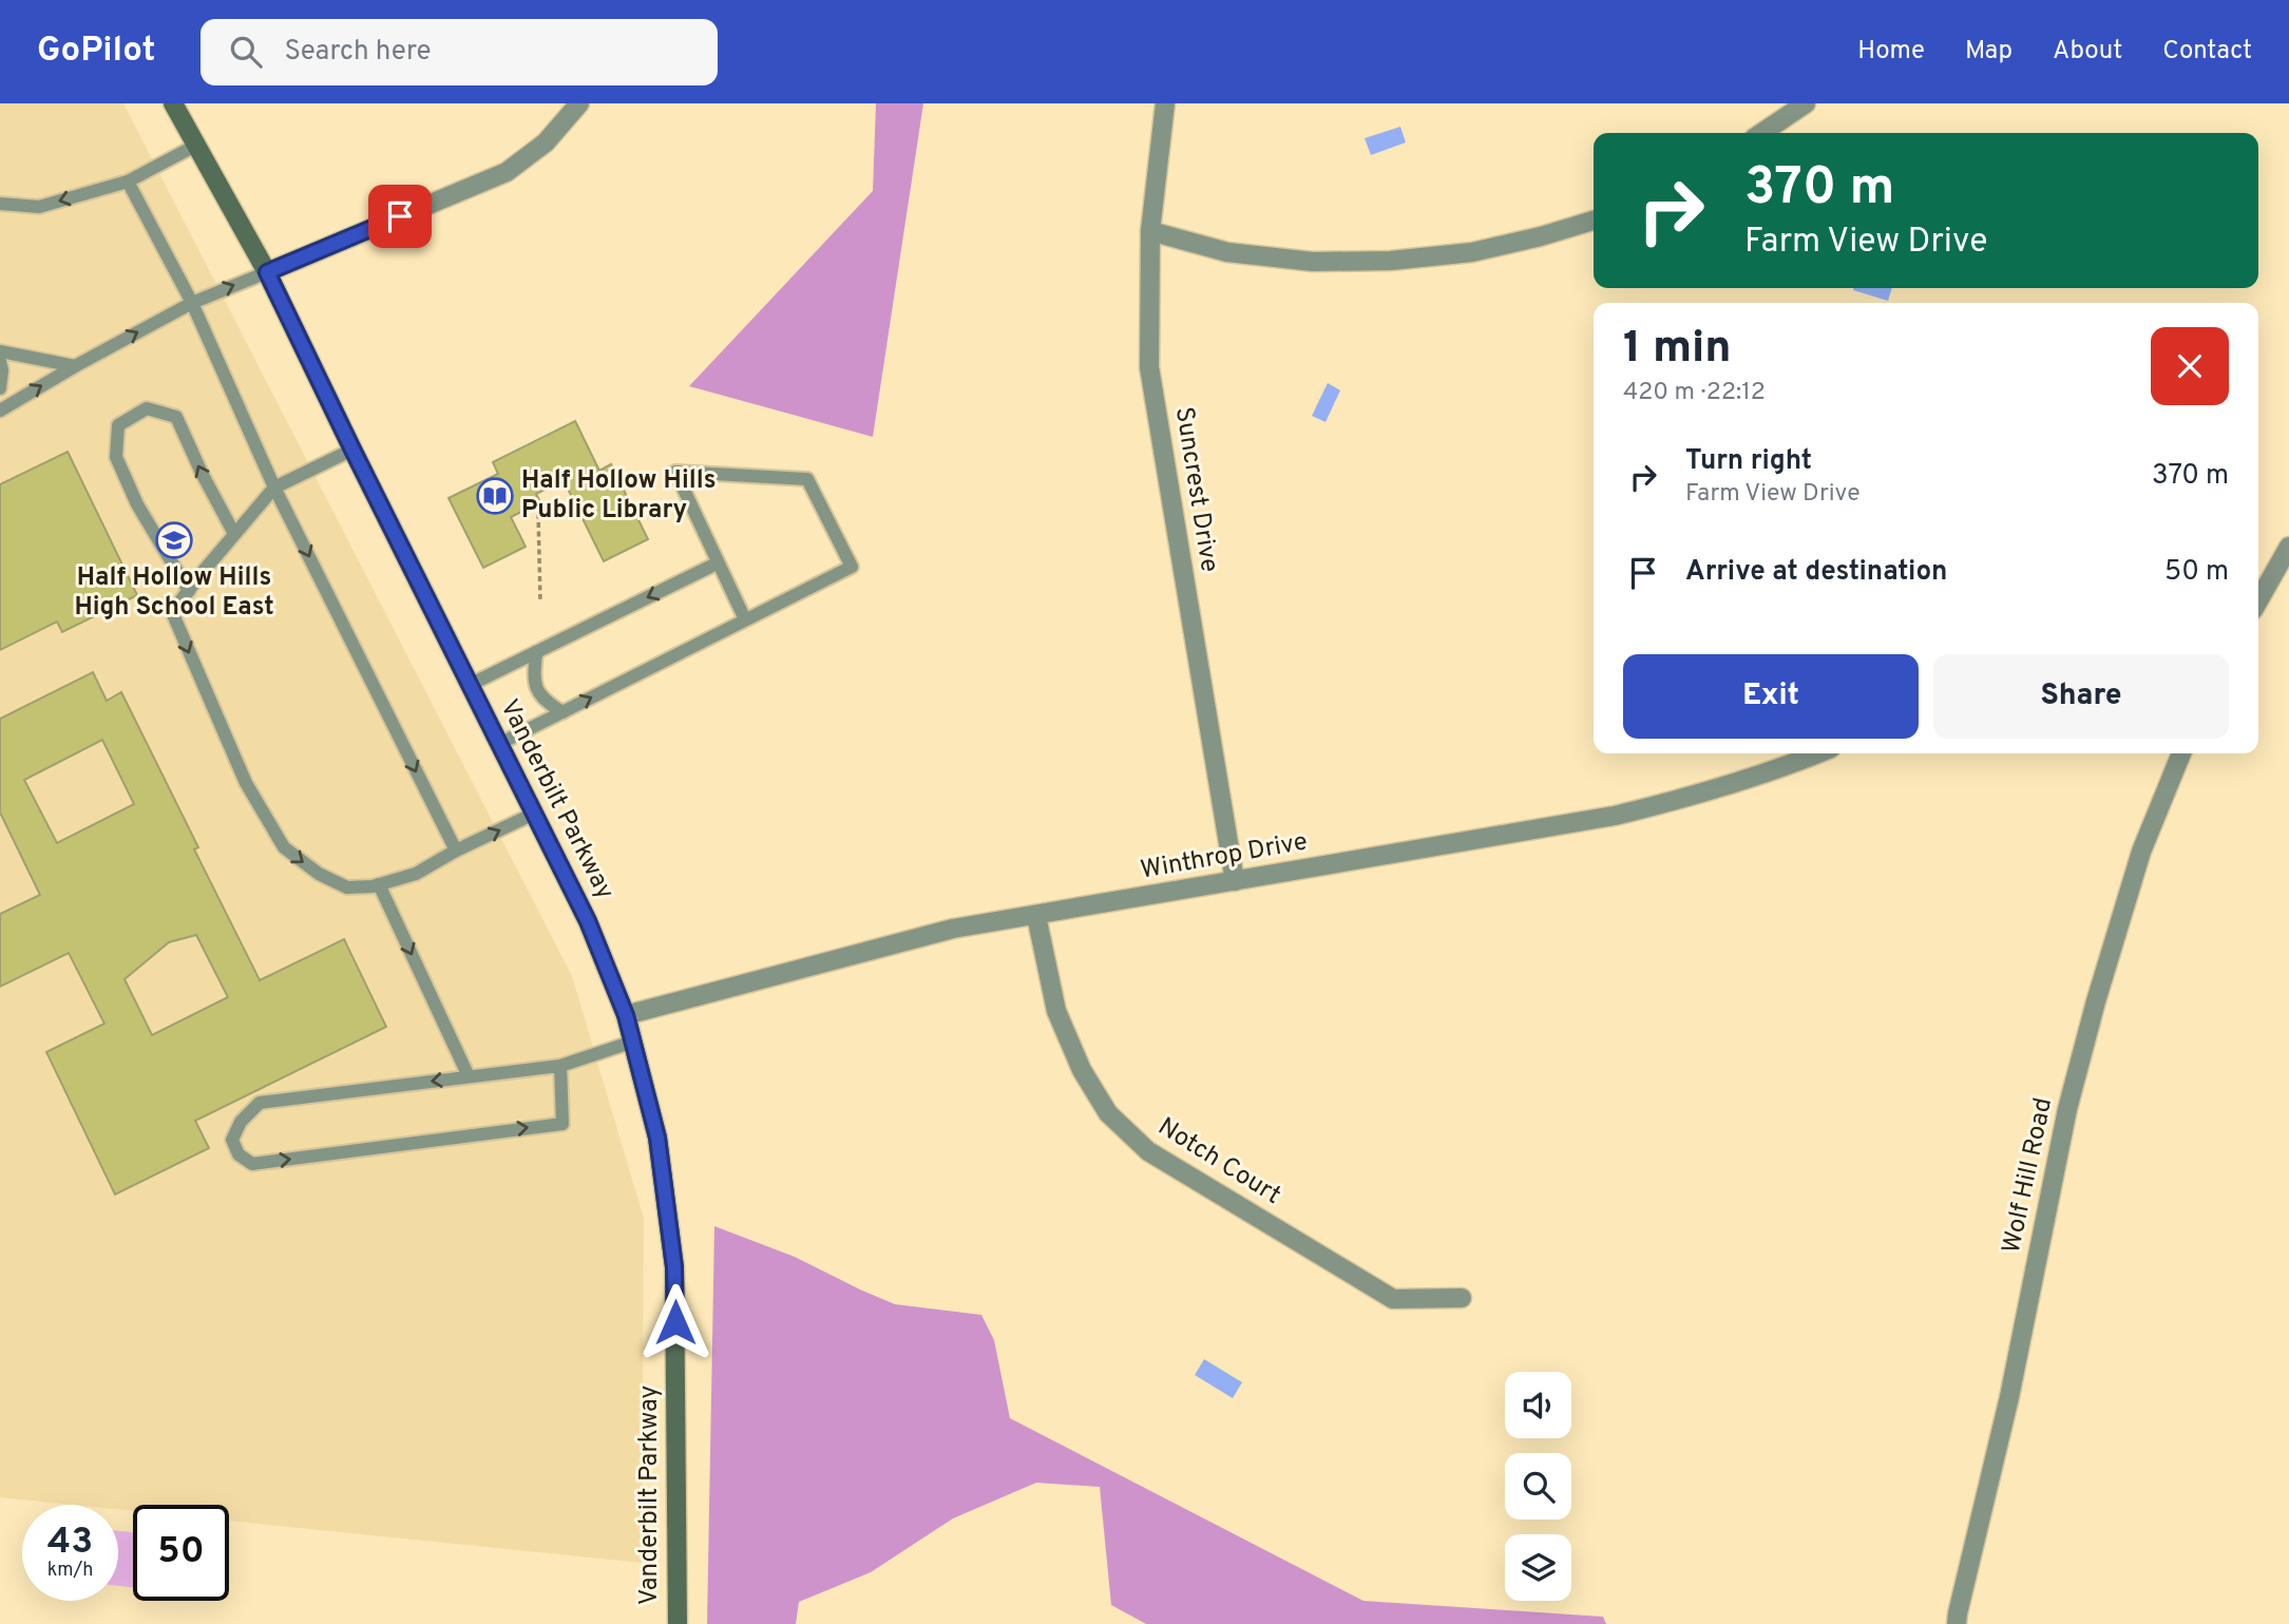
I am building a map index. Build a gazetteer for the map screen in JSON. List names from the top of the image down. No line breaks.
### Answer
{"streets":{"main road":["Vanderbilt Parkway"],"street":["Suncrest Drive","Winthrop Drive","Notch Court","Wolf Hill Road"]},"crossings":[["Suncrest Drive","Winthrop Drive"],["Vanderbilt Parkway","Winthrop Drive"],["Winthrop Drive","Notch Court"]],"places":{"library":["Half Hollow Hills Public Library"],"school or university":["Half Hollow Hills High School East"]},"page":{"header":"GoPilot","search":"Search here","nav":["Home","Map","About","Contact"],"turn":["370 m","Farm View Drive"],"heading":["1 min","420 m · 22:12"],"list":[{"name":"Turn right","note":"Farm View Drive","value":"370 m"},{"name":"Arrive at destination","value":"50 m"}],"buttons":["Exit","Share"],"speed":"43 km/h","limit":"50"}}
